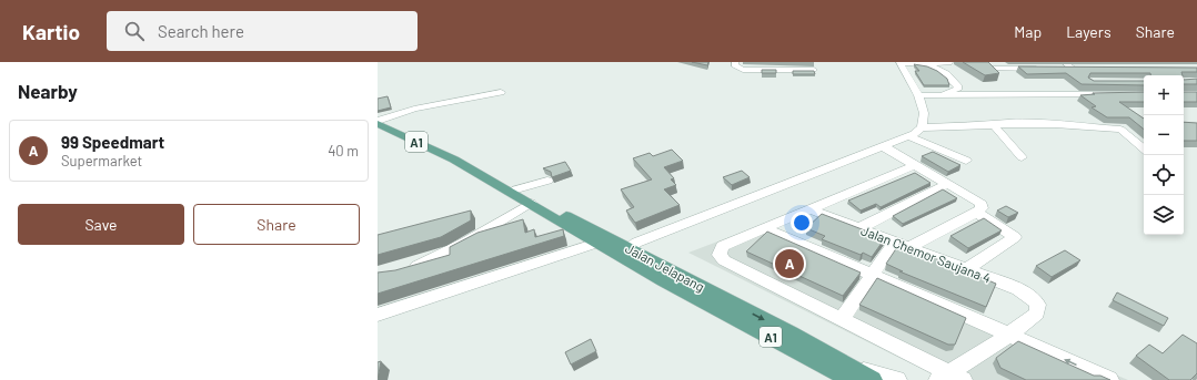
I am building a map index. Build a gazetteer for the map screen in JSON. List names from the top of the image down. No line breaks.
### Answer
{"streets":{"main road":["A1","Jalan Jelapang"],"street":["Jalan Chemor Saujana 4"]},"page":{"header":"Kartio","search":"Search here","nav":["Map","Layers","Share"],"heading":"Nearby","map_buttons":["+","−"],"list":[{"mark":"A","name":"99 Speedmart","note":"Supermarket","value":"40 m"}],"buttons":["Save","Share"],"pins":"A"}}
